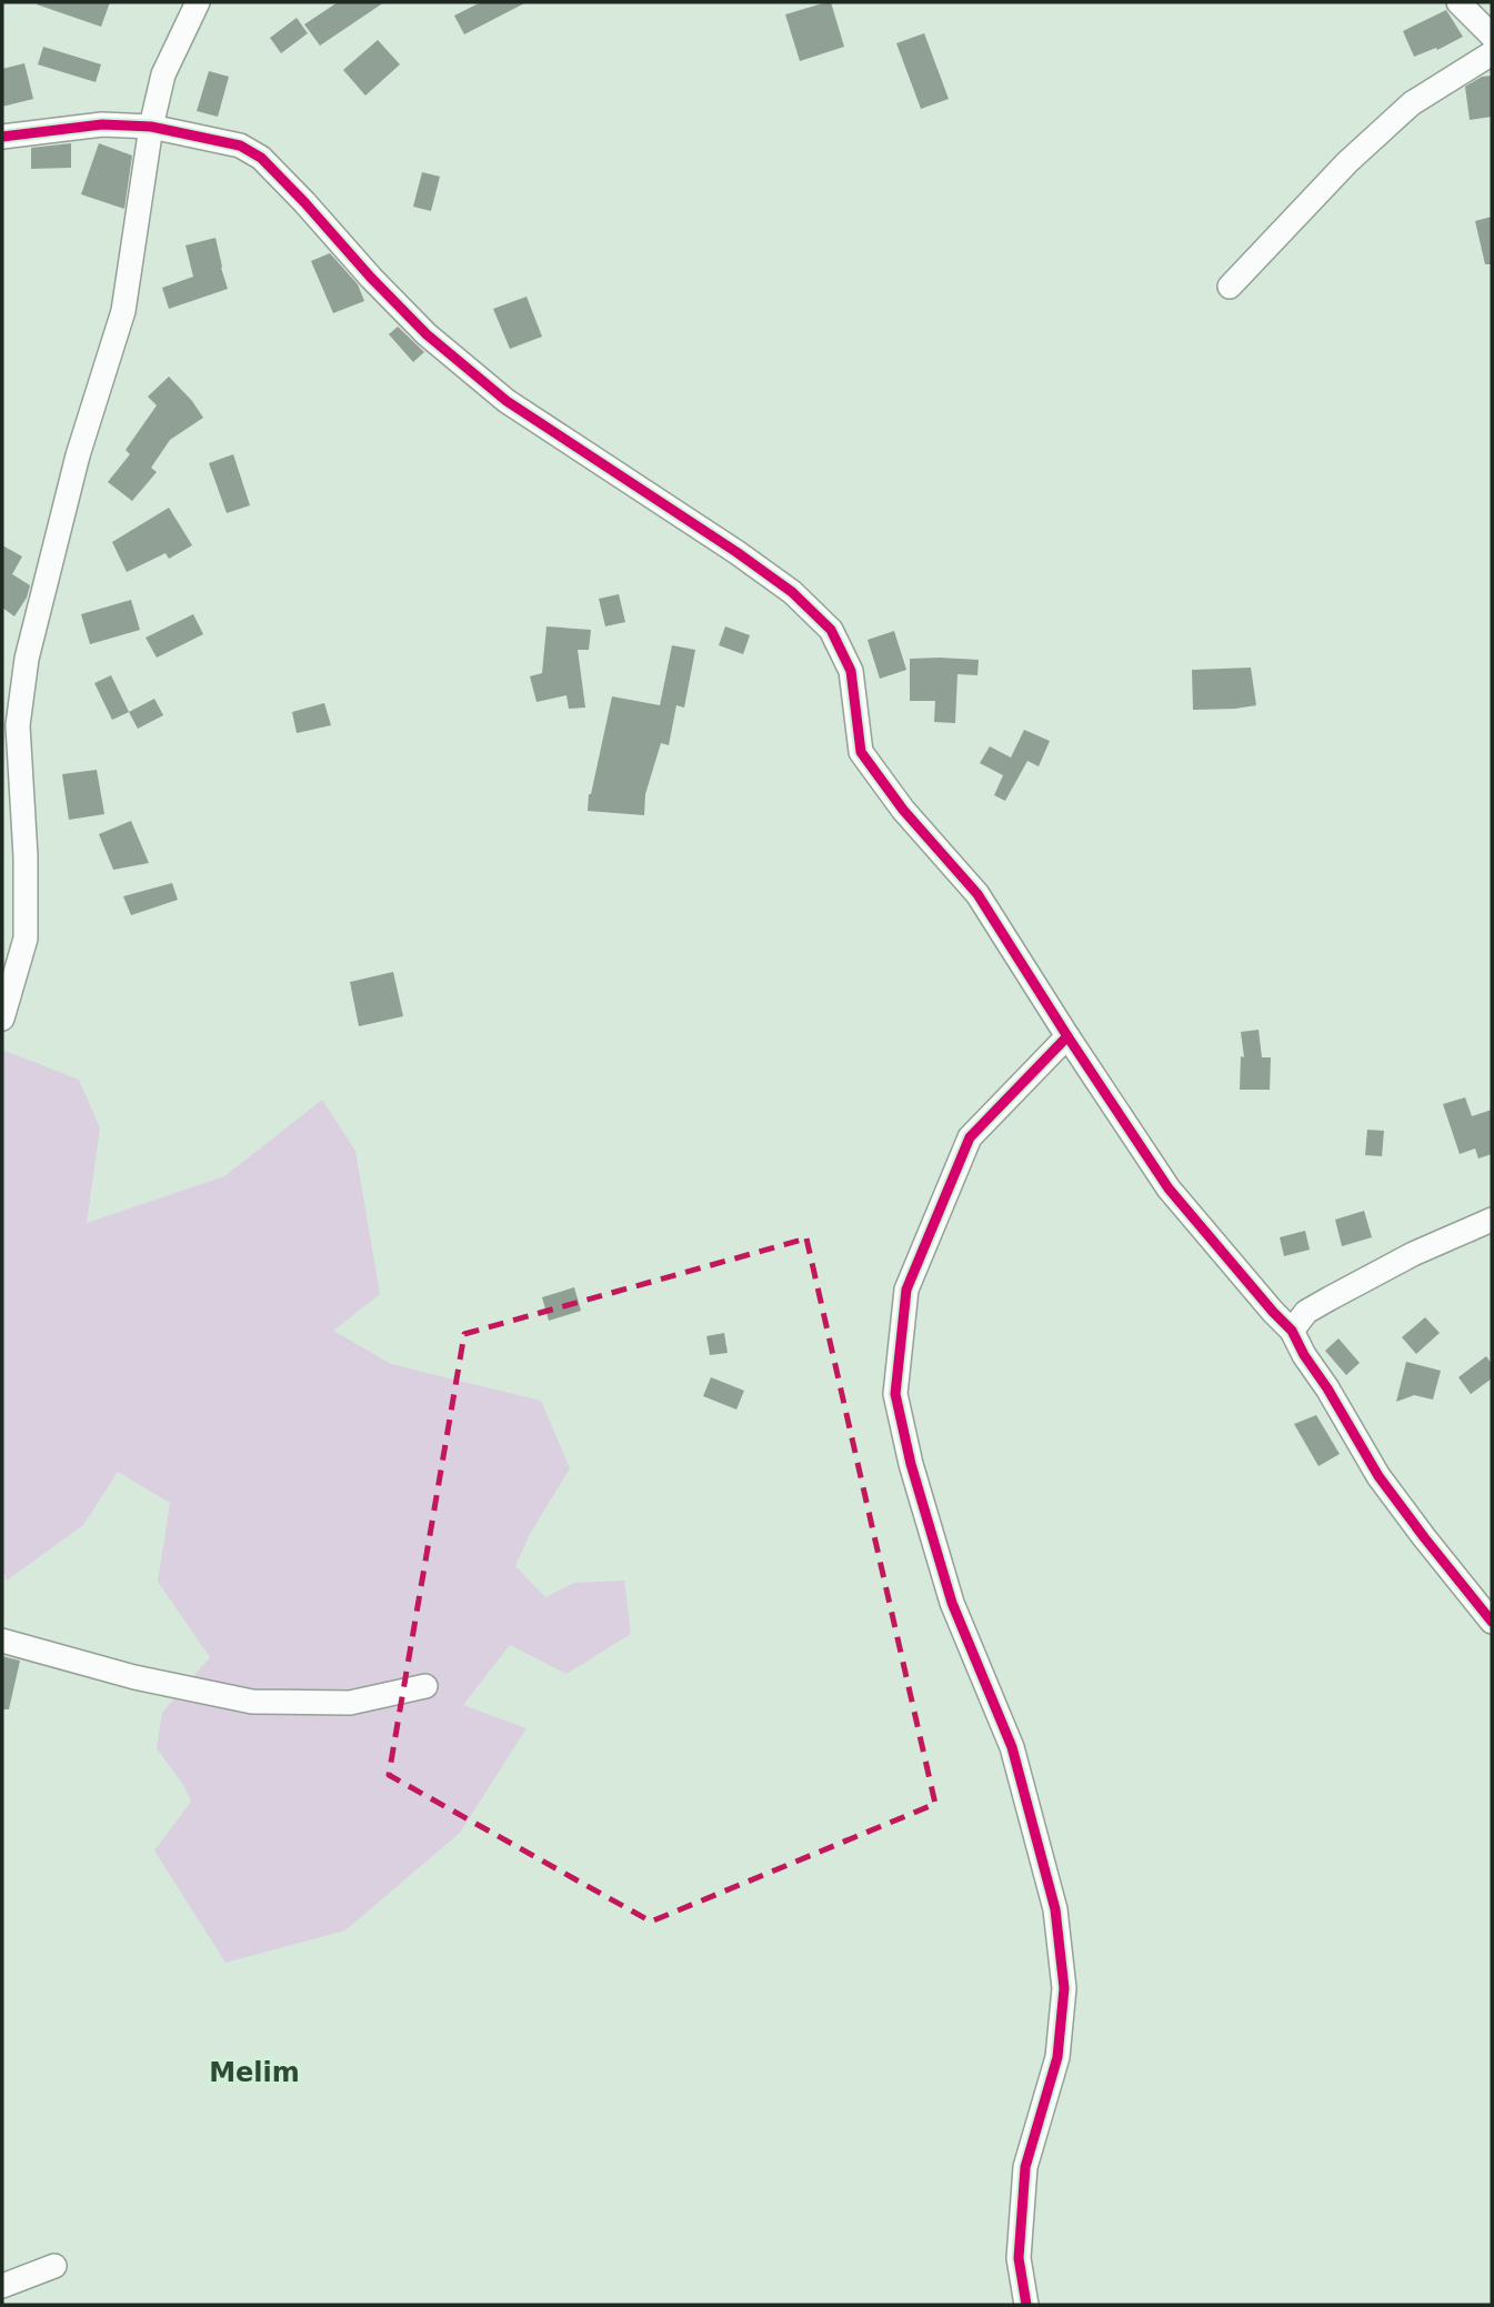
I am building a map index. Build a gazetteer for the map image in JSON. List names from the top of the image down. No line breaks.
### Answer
{"districts":["Melim"]}
